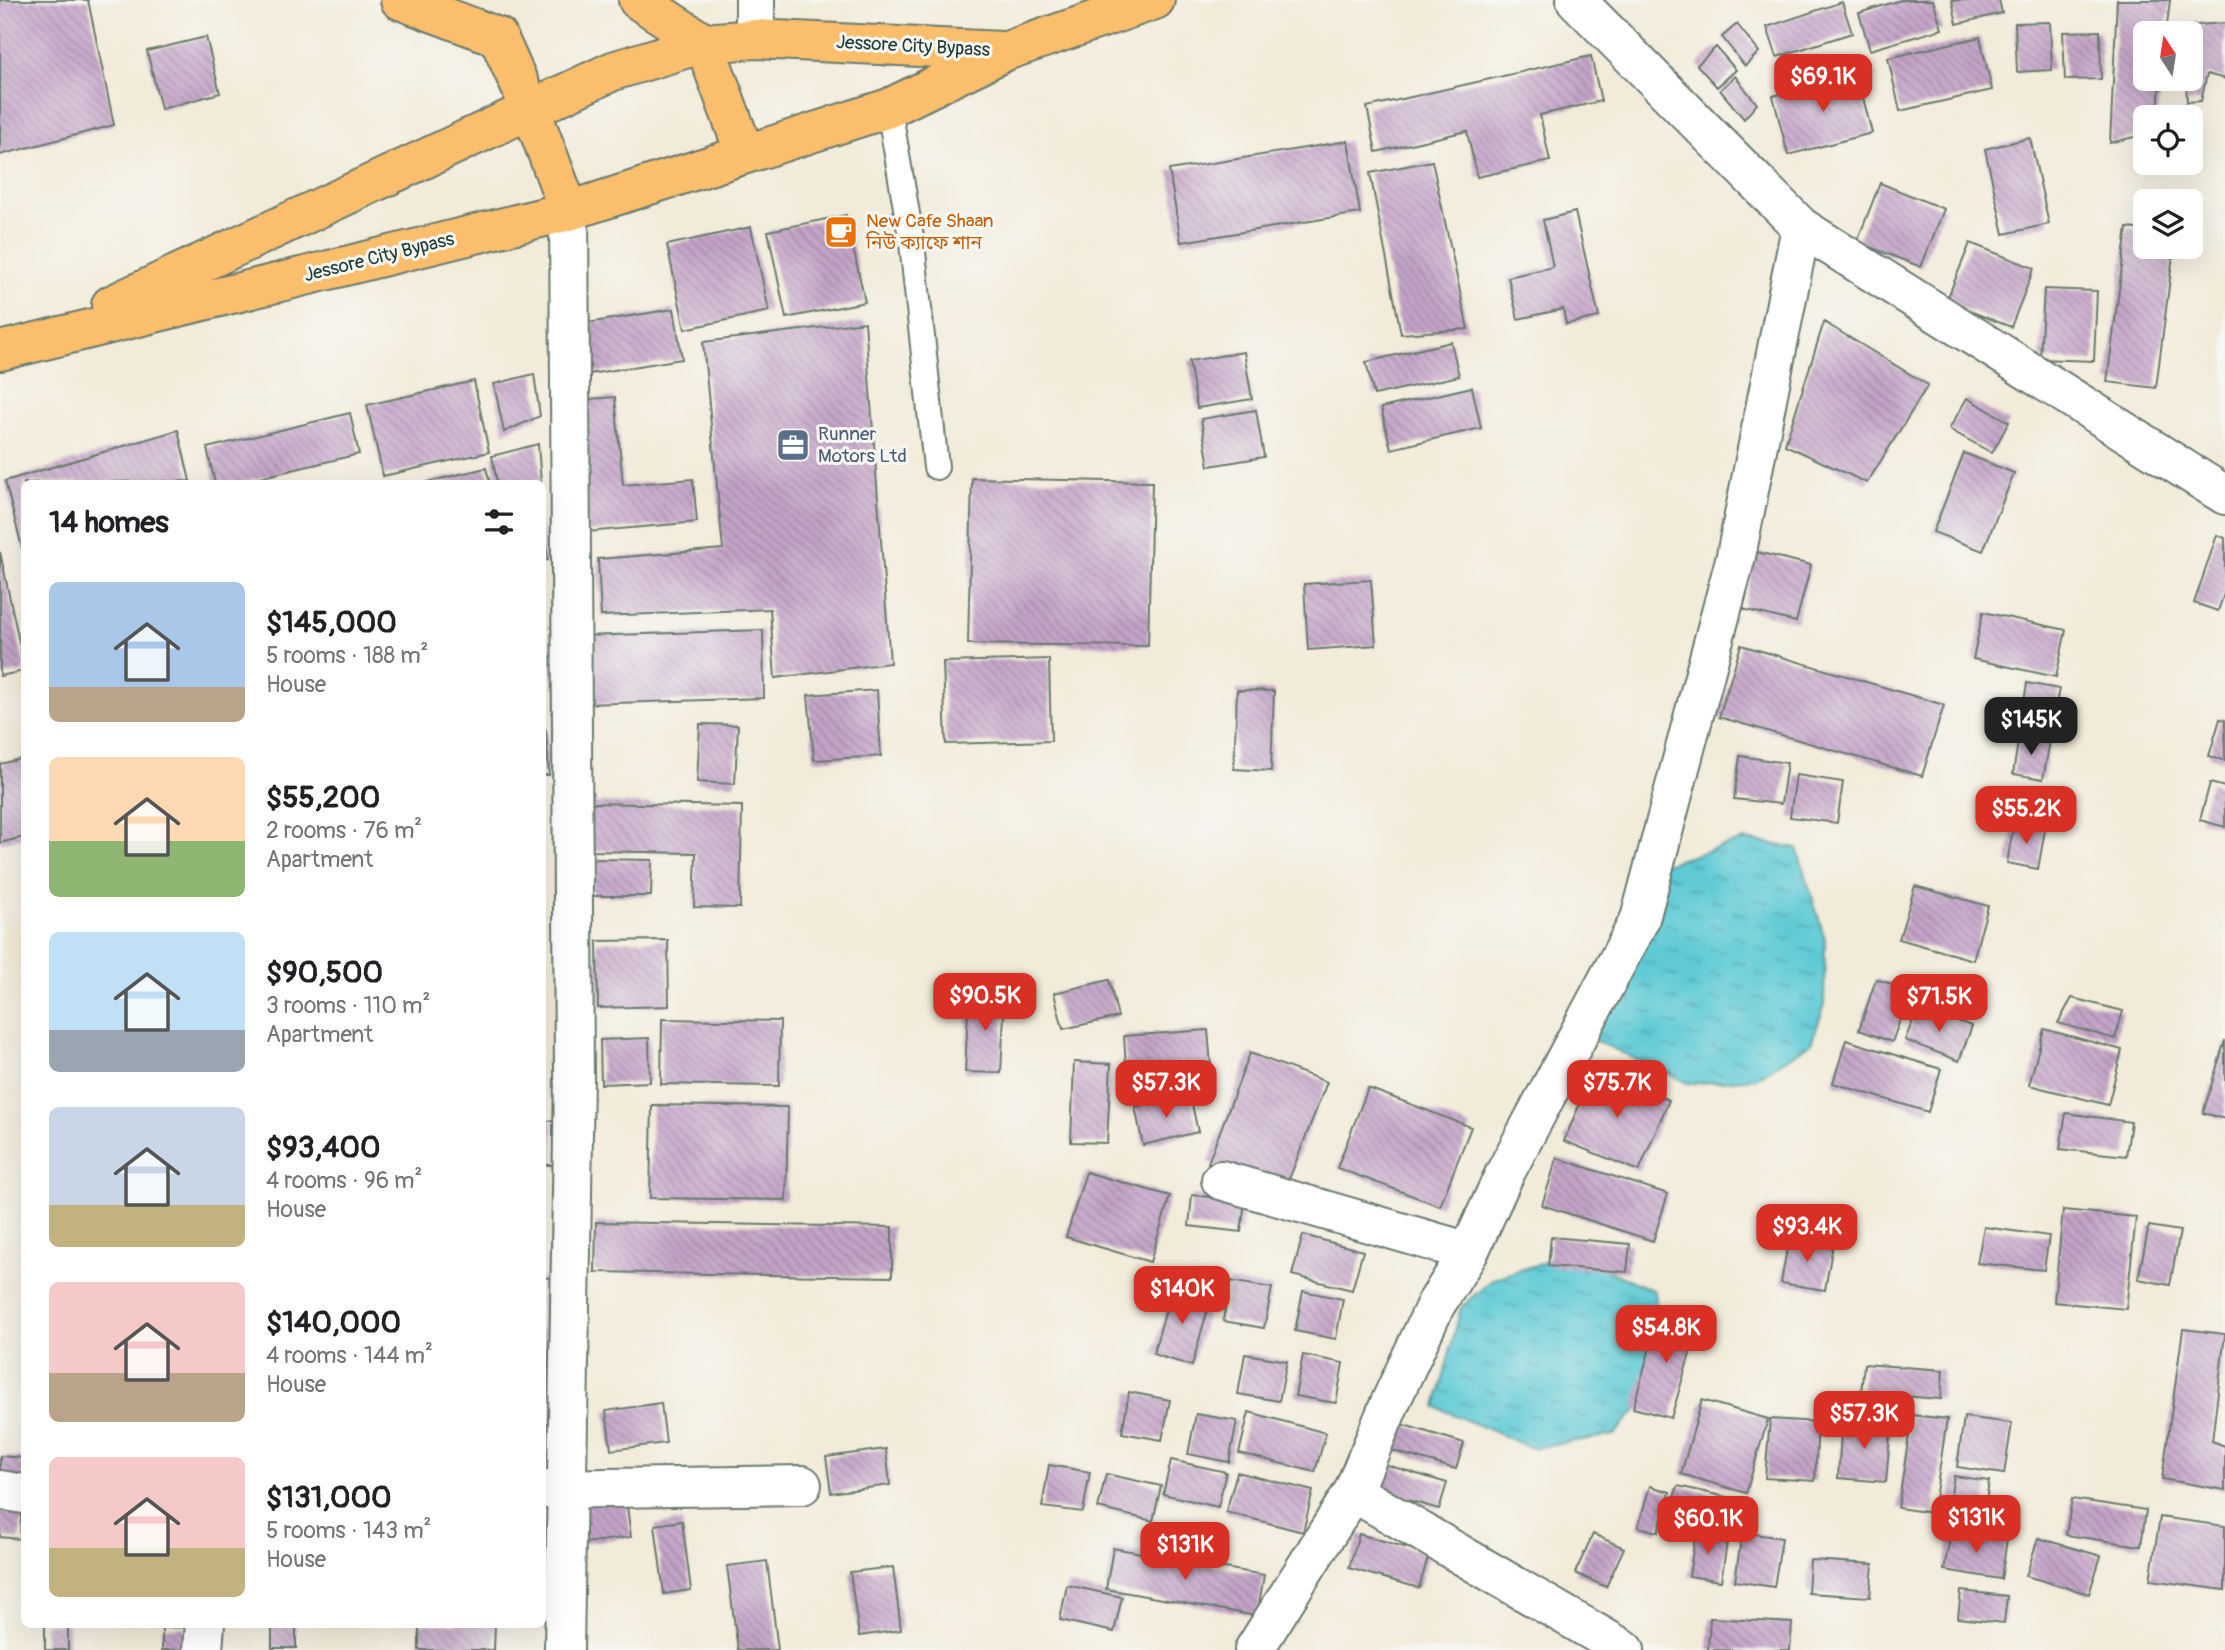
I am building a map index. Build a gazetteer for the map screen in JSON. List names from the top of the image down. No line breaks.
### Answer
{"streets":{"highway":["Jessore City Bypass"]},"places":{"cafe":["New Cafe Shaan নিউ ক্যাফে শান"],"office":["Runner Motors Ltd"]},"north":"top","page":{"price":["$69.1K","$145K","$55.2K","$90.5K","$71.5K","$57.3K","$75.7K","$93.4K","$140K","$54.8K","$57.3K","$131K","$60.1K","$131K"],"heading":"14 homes","list":[{"name":"$145,000","note":"5 rooms · 188 m² · House"},{"name":"$55,200","note":"2 rooms · 76 m² · Apartment"},{"name":"$90,500","note":"3 rooms · 110 m² · Apartment"},{"name":"$93,400","note":"4 rooms · 96 m² · House"},{"name":"$140,000","note":"4 rooms · 144 m² · House"},{"name":"$131,000","note":"5 rooms · 143 m² · House"}]}}
